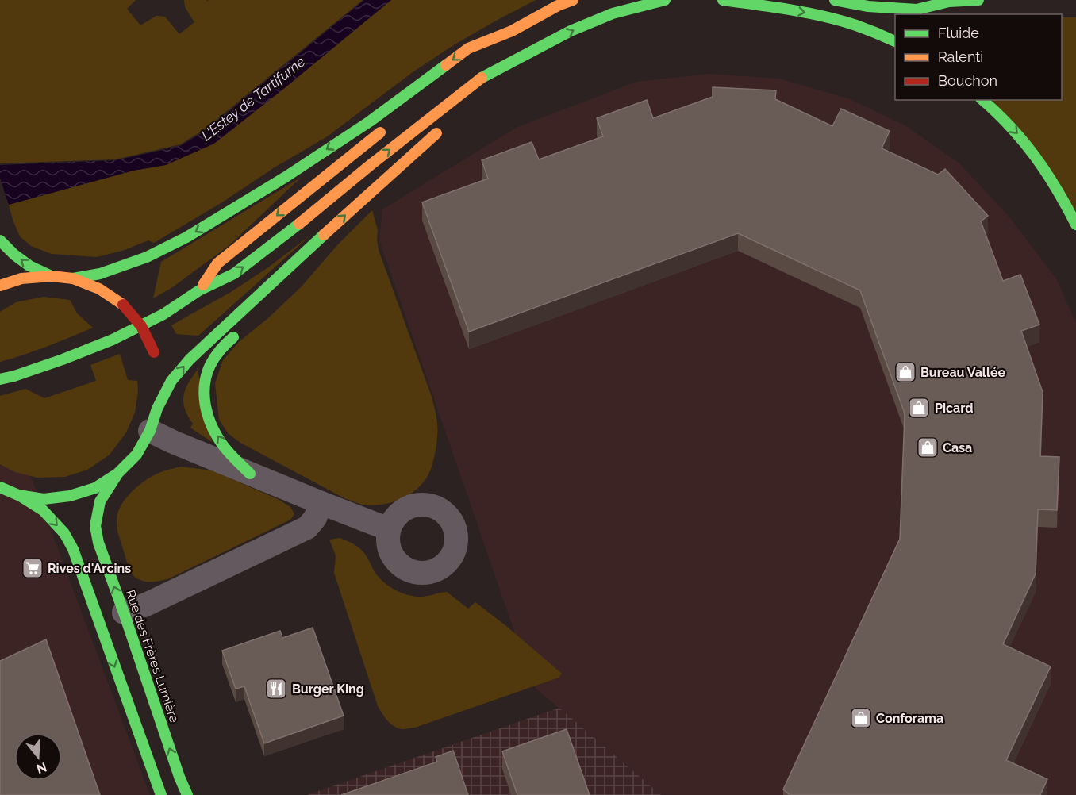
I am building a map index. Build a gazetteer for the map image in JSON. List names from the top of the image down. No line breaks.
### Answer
{"streets":{"main road":["Rue des Frères Lumière"]},"water":["L'Estey de Tartifume"],"places":{"shop":["Bureau Vallée","Picard","Casa","Conforama"],"supermarket":["Rives d'Arcins"],"restaurant":["Burger King"]},"legend":["Fluide","Ralenti","Bouchon"],"north":"bottom"}
